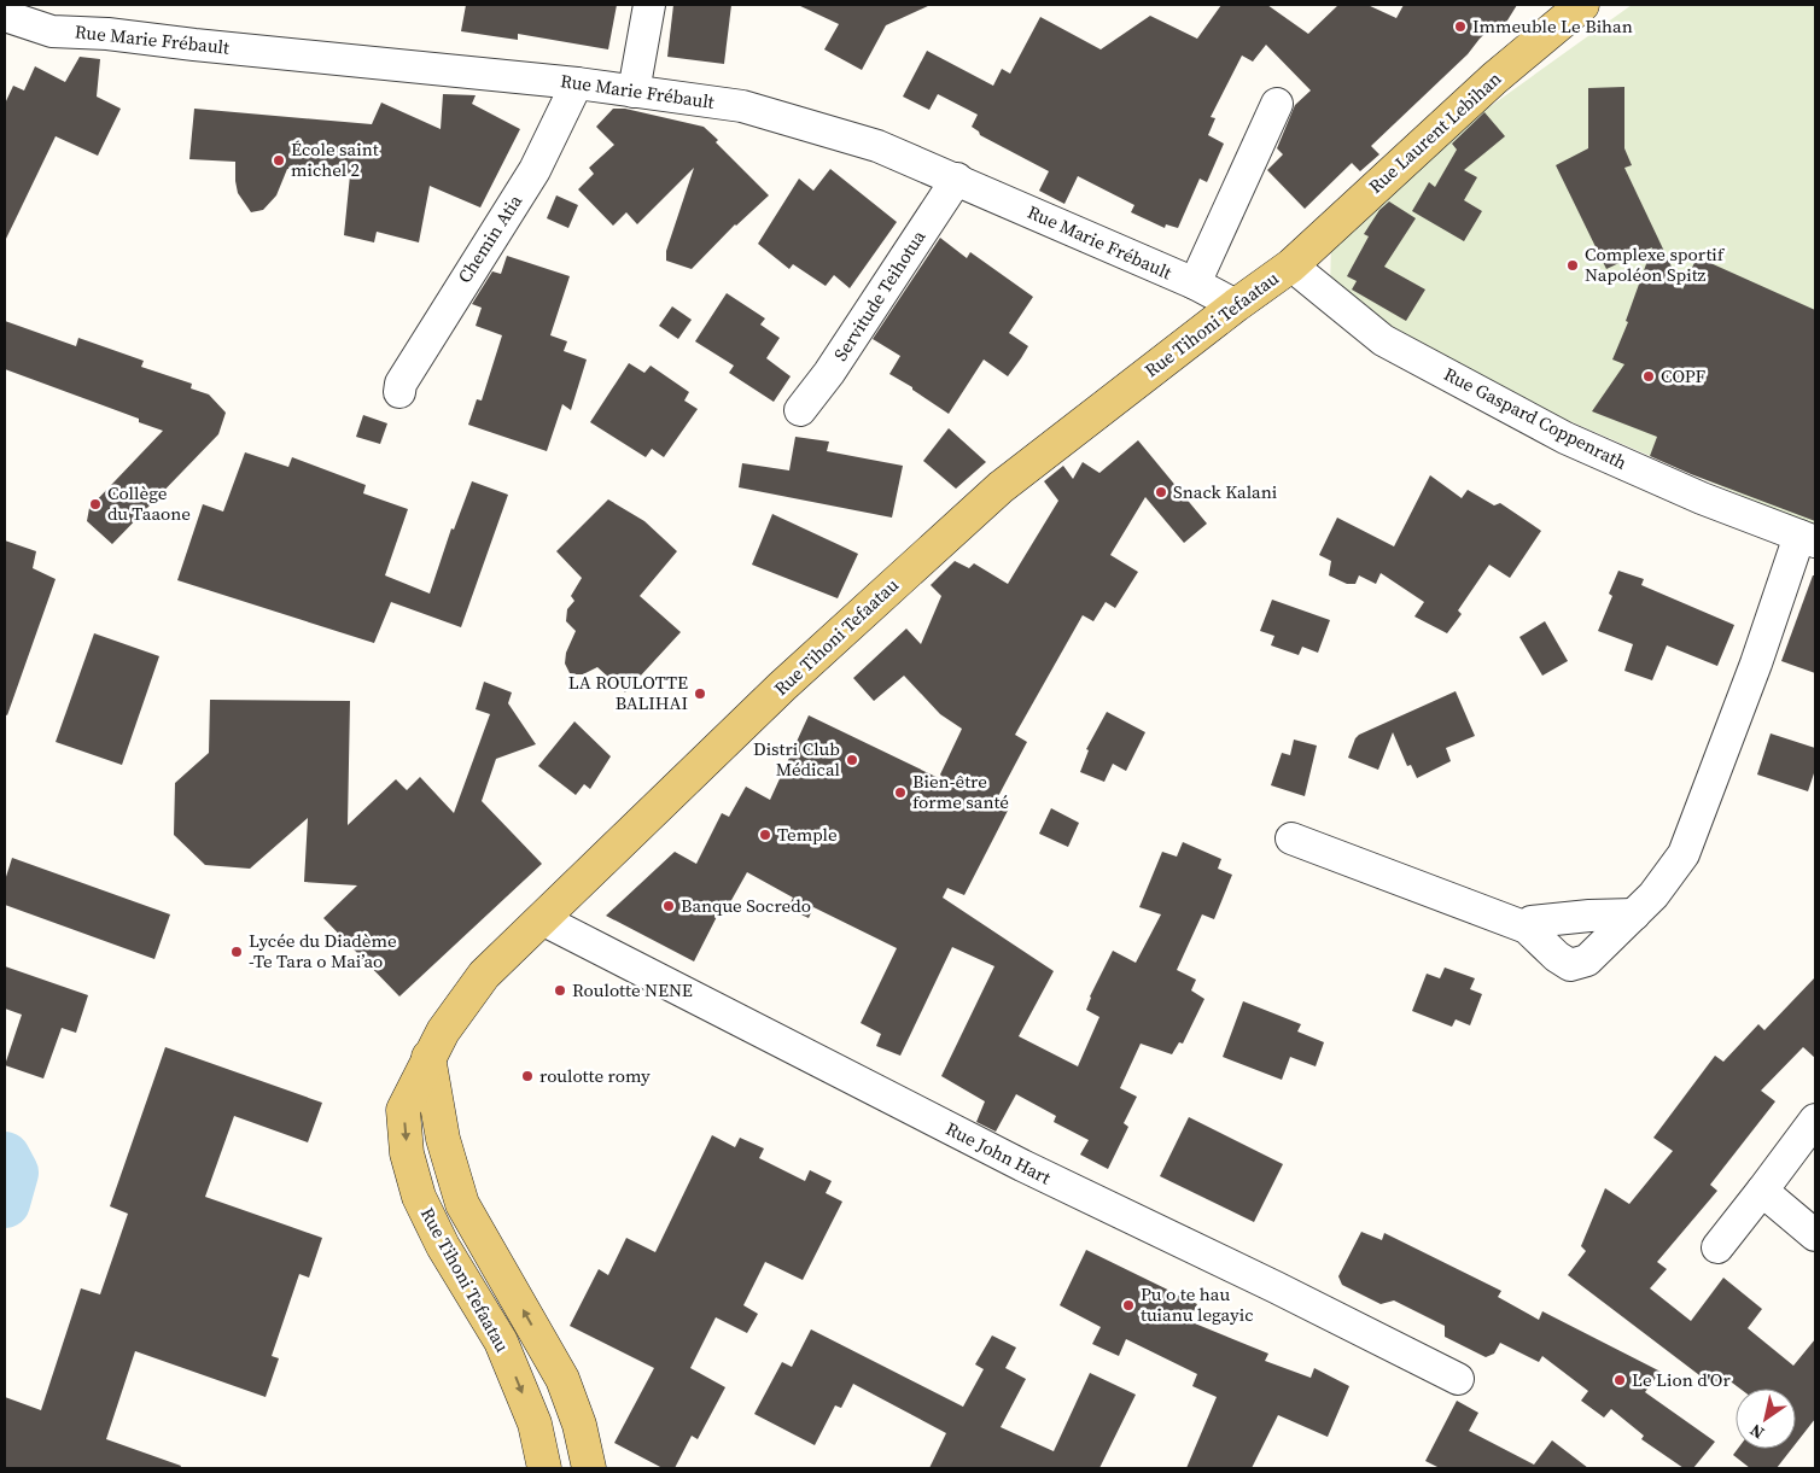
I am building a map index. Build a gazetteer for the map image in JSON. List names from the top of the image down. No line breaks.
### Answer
{"streets":{"main road":["Rue Laurent Lebihan","Rue Tihoni Tefaatau"],"street":["Rue Marie Frébault","Chemin Atia","Servitude Teihotua","Rue Gaspard Coppenrath","Rue John Hart"]},"crossings":[["Rue Marie Frébault","Chemin Atia"],["Rue Marie Frébault","Servitude Teihotua"],["Rue Marie Frébault","Rue Tihoni Tefaatau"],["Rue Laurent Lebihan","Rue Tihoni Tefaatau"],["Rue Laurent Lebihan","Rue Gaspard Coppenrath"],["Rue Tihoni Tefaatau","Rue Gaspard Coppenrath"],["Rue Tihoni Tefaatau","Rue John Hart"]],"places":["Immeuble Le Bihan","École saint michel 2","Complexe sportif Napoléon Spitz","COPF","Snack Kalani","Collège du Taaone","LA ROULOTTE BALIHAI","Distri Club Médical","Bien-être forme santé","Temple","Banque Socredo","Lycée du Diadème -Te Tara o Mai’ao","Roulotte NENE","roulotte romy","Pu o te hau tuianu legayic","Le Lion d'Or"],"north":"bottom left"}
